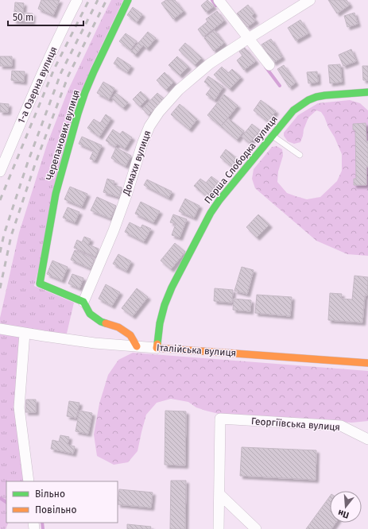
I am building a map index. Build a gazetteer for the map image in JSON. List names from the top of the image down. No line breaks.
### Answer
{"streets":{"street":["1-а Озерна вулиця","Черепанових вулиця","Перша Слободка вулиця","Домахи вулиця","Італійська вулиця","Георгіївська вулиця"]},"crossings":[["Черепанових вулиця","Домахи вулиця"],["Перша Слободка вулиця","Італійська вулиця"]],"legend":["Вільно","Повільно"],"scale_bar":"50 m","north":"bottom"}
